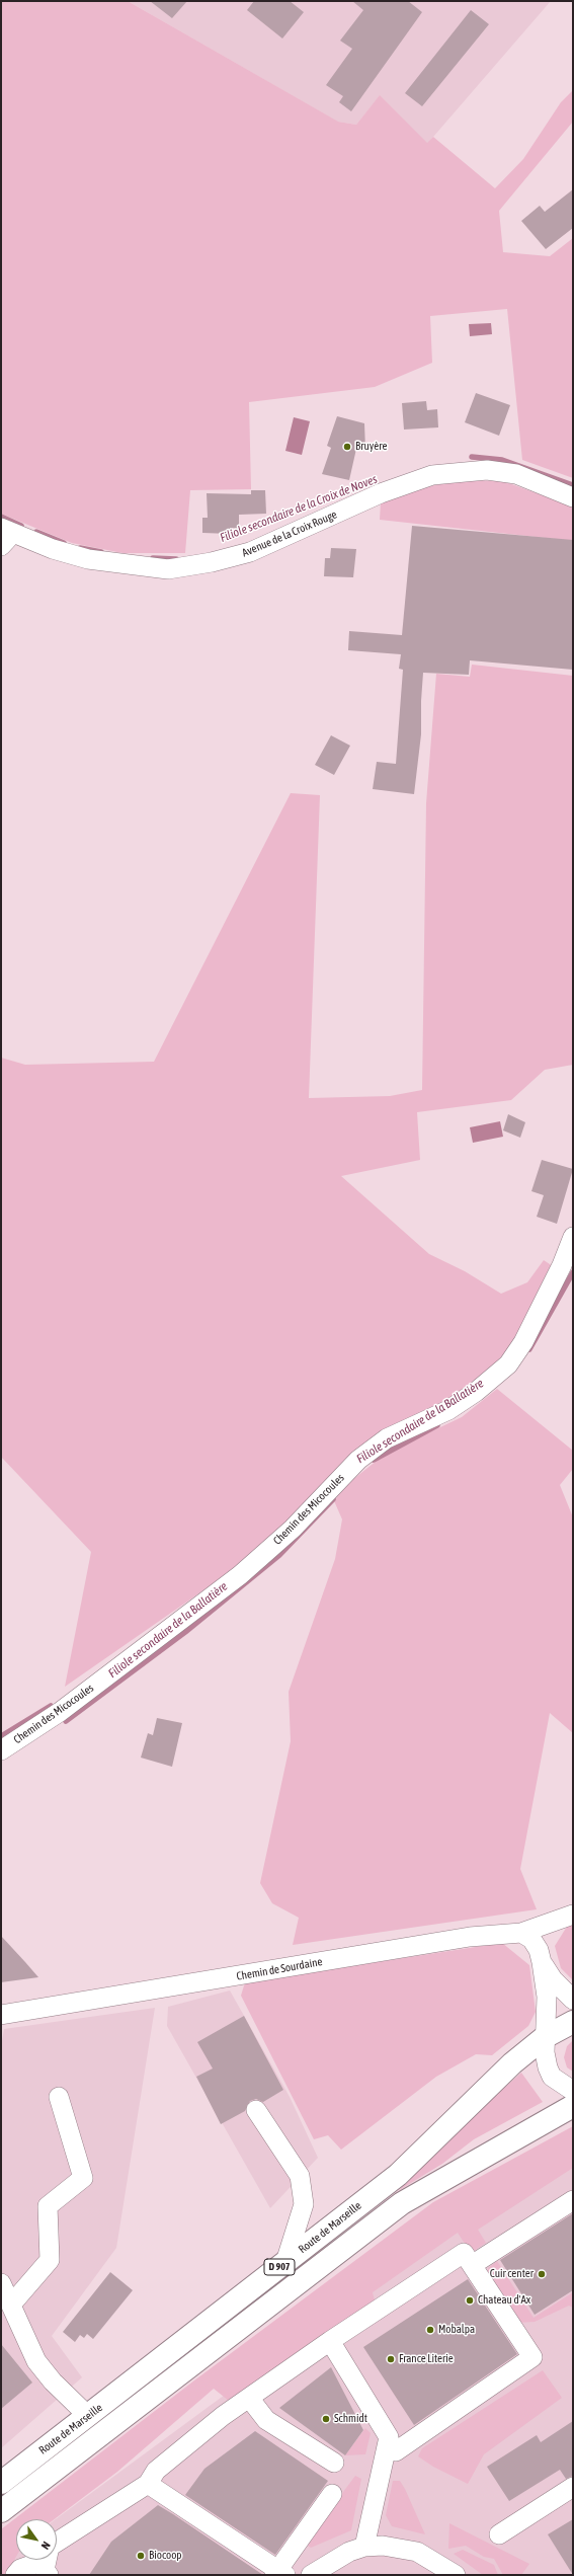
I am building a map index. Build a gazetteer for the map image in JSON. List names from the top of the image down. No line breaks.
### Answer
{"streets":{"main road":["Route de Marseille","D 907"],"street":["Avenue de la Croix Rouge","Chemin des Micocoules","Chemin de Sourdaine"]},"water":["Filiole secondaire de la Croix de Noves","Filiole secondaire de la Ballatière"],"places":["Bruyère","Cuir center","Chateau d'Ax","Mobalpa","France Literie","Schmidt","Biocoop"],"north":"bottom right"}
